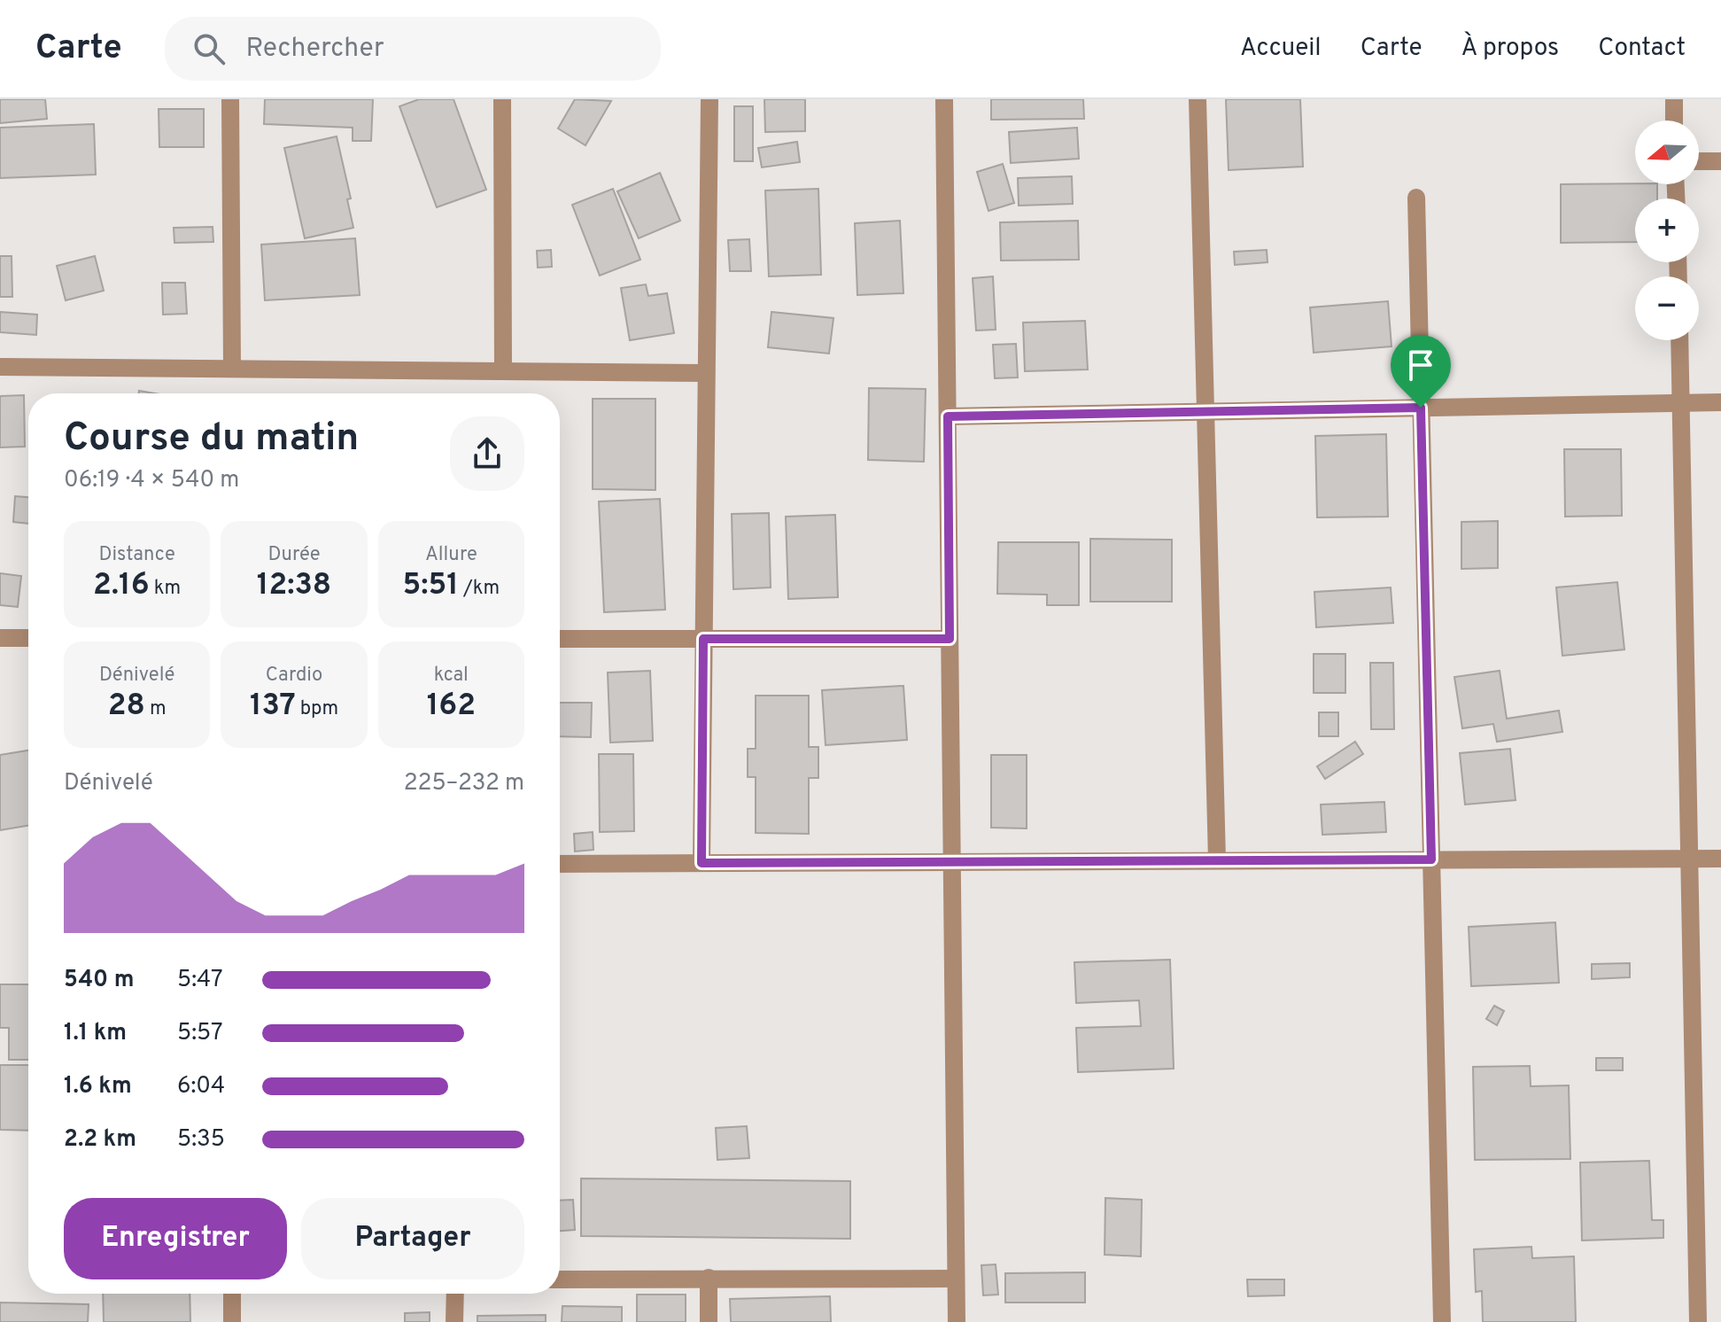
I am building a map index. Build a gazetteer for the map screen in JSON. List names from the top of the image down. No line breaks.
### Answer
{"north":"left","page":{"header":"Carte","search":"Rechercher","nav":["Accueil","Carte","À propos","Contact"],"map_buttons":["+","−"],"heading":["Course du matin","06:19 · 4 × 540 m"],"stats":[["Distance","2.16 km"],["Durée","12:38"],["Allure","5:51 /km"],["Dénivelé","28 m"],["Cardio","137 bpm"],["kcal","162"]],"chart":["Dénivelé","225–232 m"],"list":[{"name":"540 m","note":"5:47"},{"name":"1.1 km","note":"5:57"},{"name":"1.6 km","note":"6:04"},{"name":"2.2 km","note":"5:35"}],"buttons":["Enregistrer","Partager"]}}
